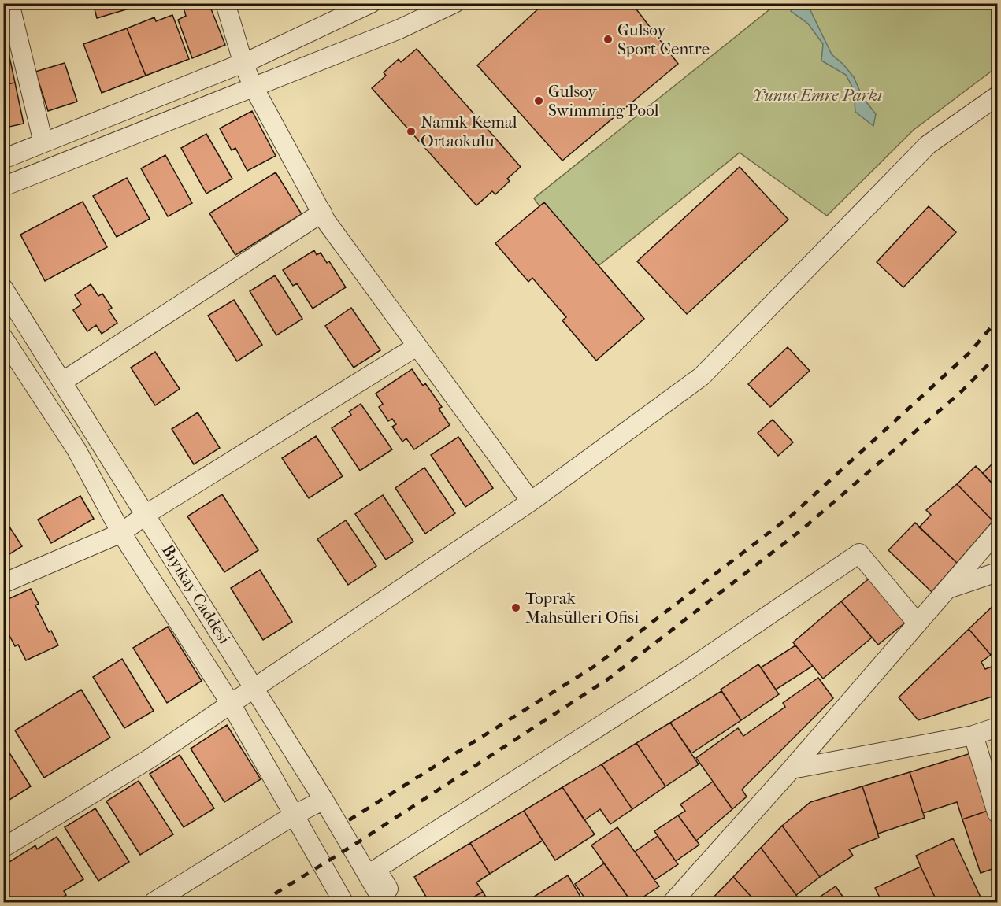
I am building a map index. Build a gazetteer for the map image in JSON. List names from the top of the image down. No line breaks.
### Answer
{"streets":{"street":["Bıyıkay Caddesi"]},"parks":["Yunus Emre Parkı"],"places":["Gulsoy Sport Centre","Gulsoy Swimming Pool","Namık Kemal Ortaokulu","Toprak Mahsülleri Ofisi"]}
